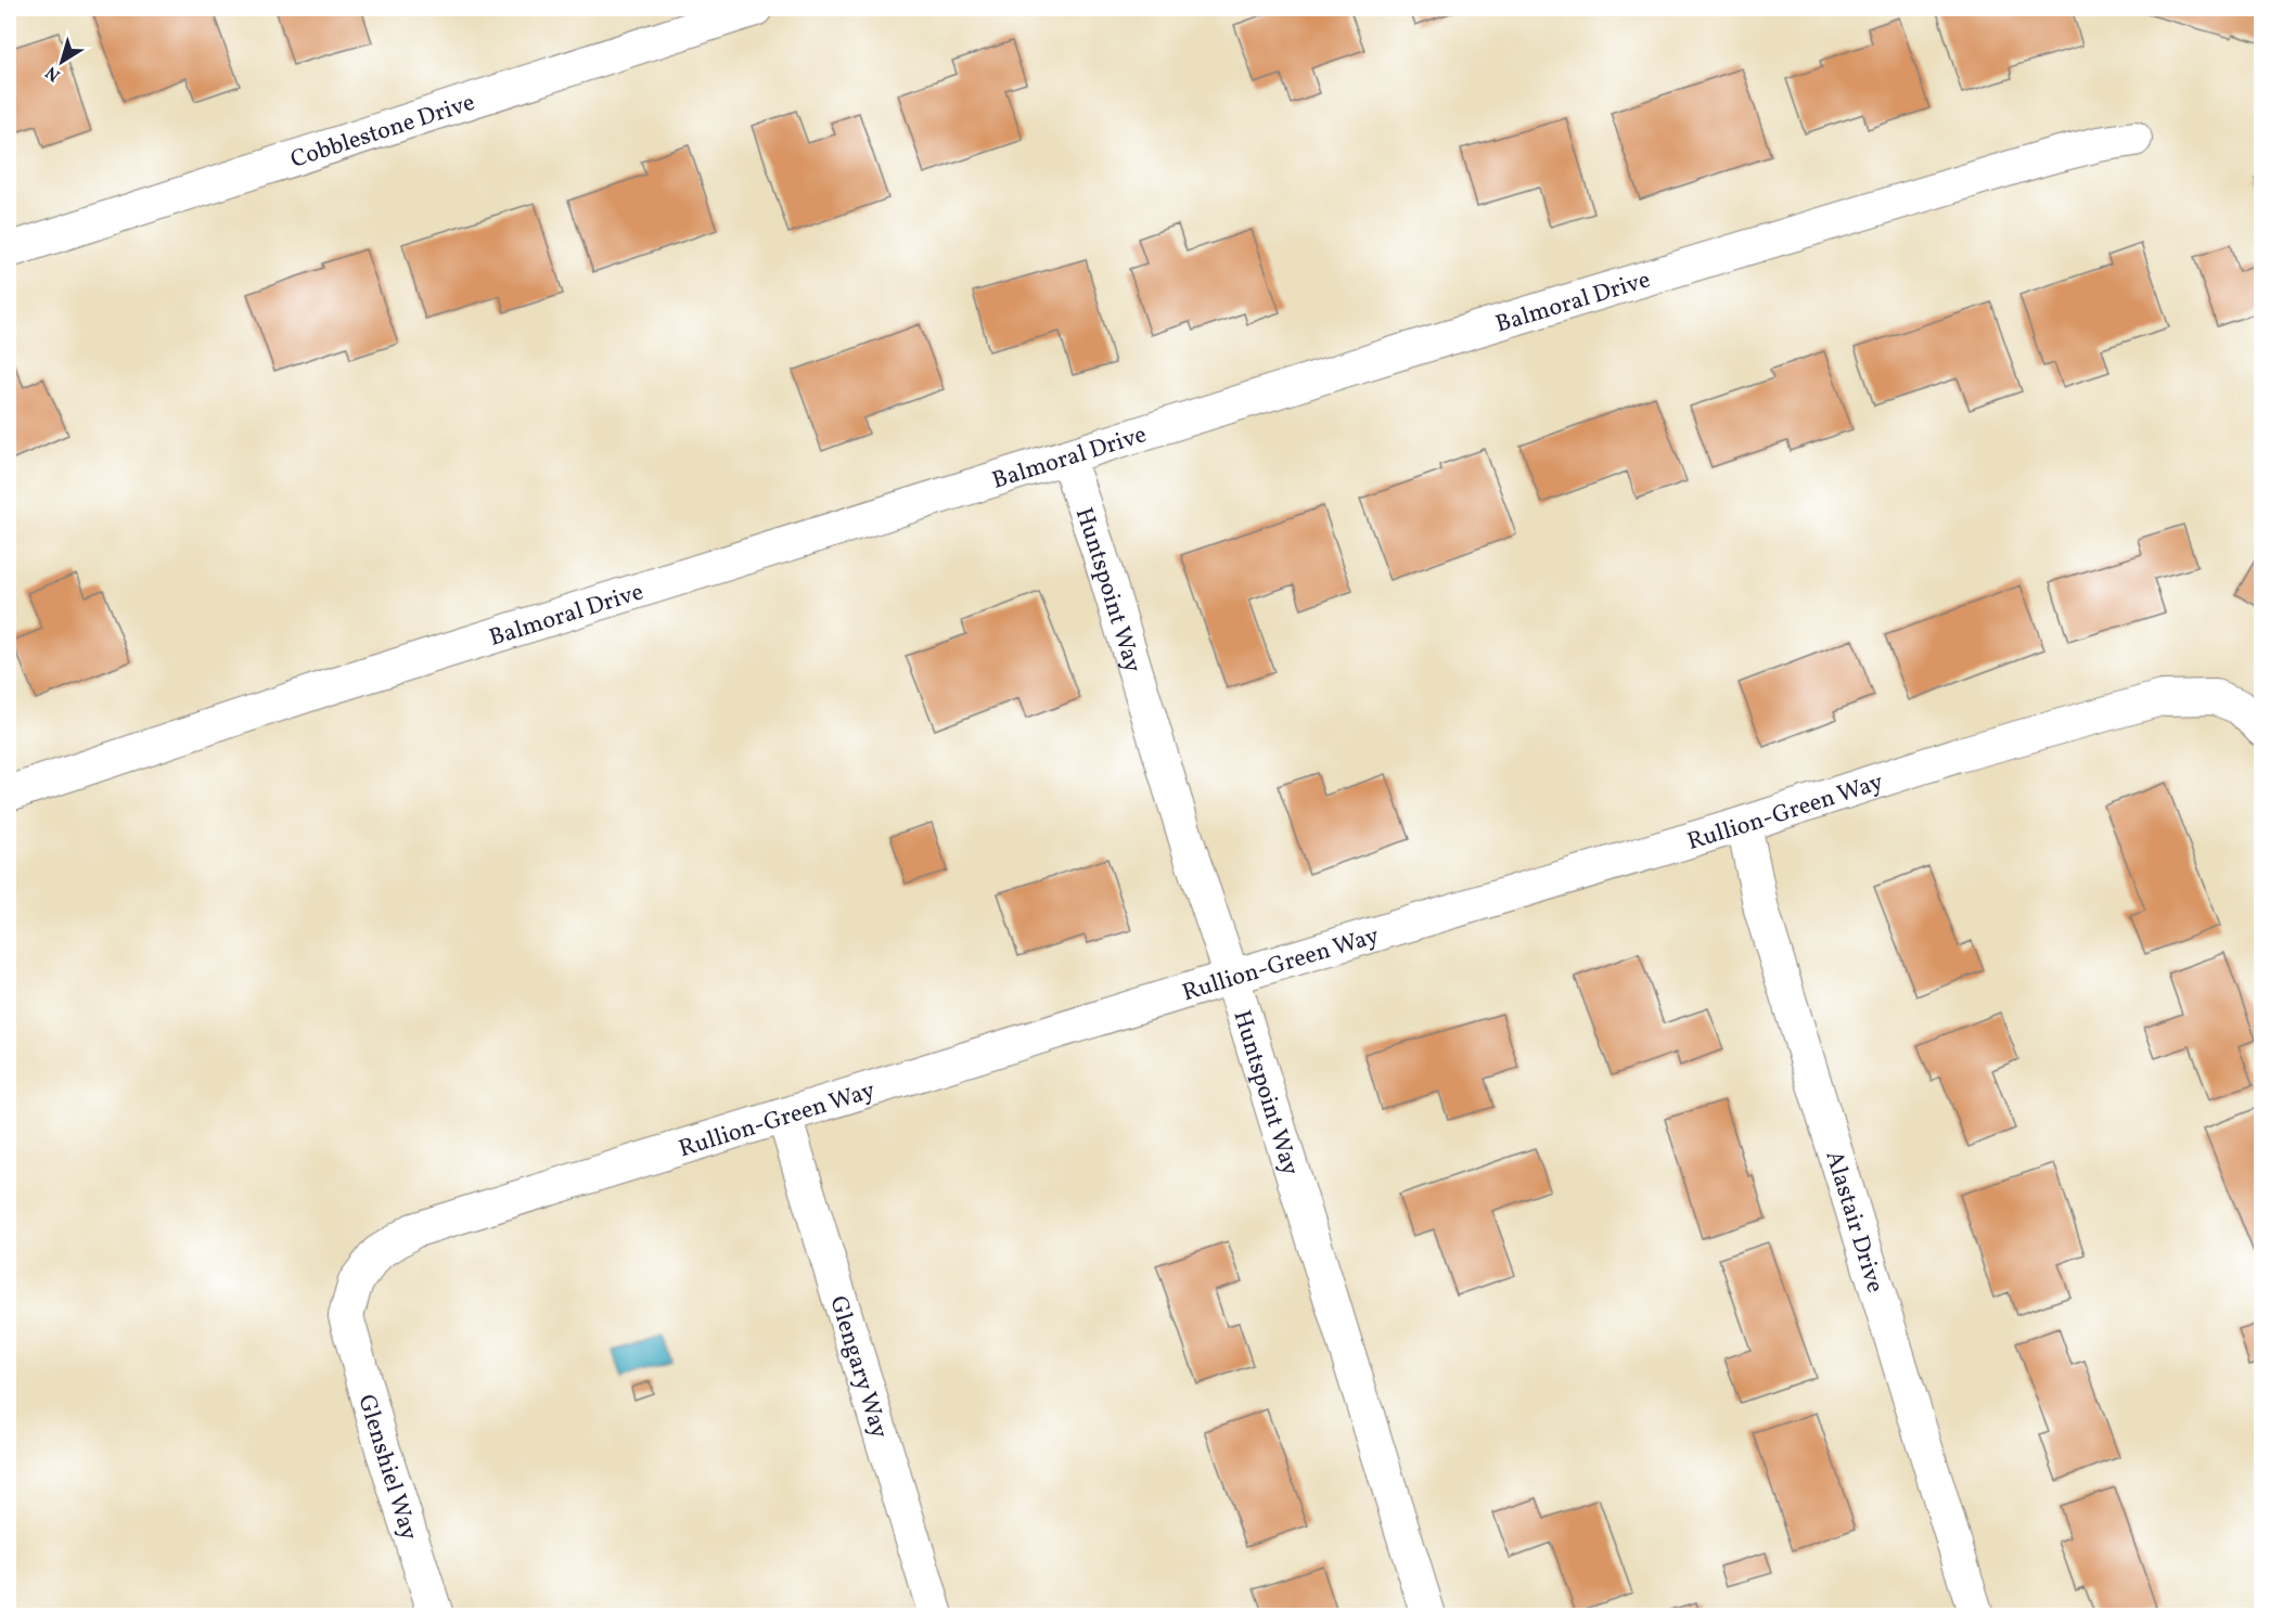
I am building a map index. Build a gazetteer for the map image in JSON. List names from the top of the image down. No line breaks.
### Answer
{"streets":{"street":["Cobblestone Drive","Balmoral Drive","Huntspoint Way","Rullion-Green Way","Alastair Drive","Glengary Way","Glenshiel Way"]},"crossings":[["Balmoral Drive","Huntspoint Way"],["Huntspoint Way","Rullion-Green Way"],["Rullion-Green Way","Alastair Drive"],["Rullion-Green Way","Glengary Way"],["Rullion-Green Way","Glenshiel Way"]],"north":"bottom left"}
